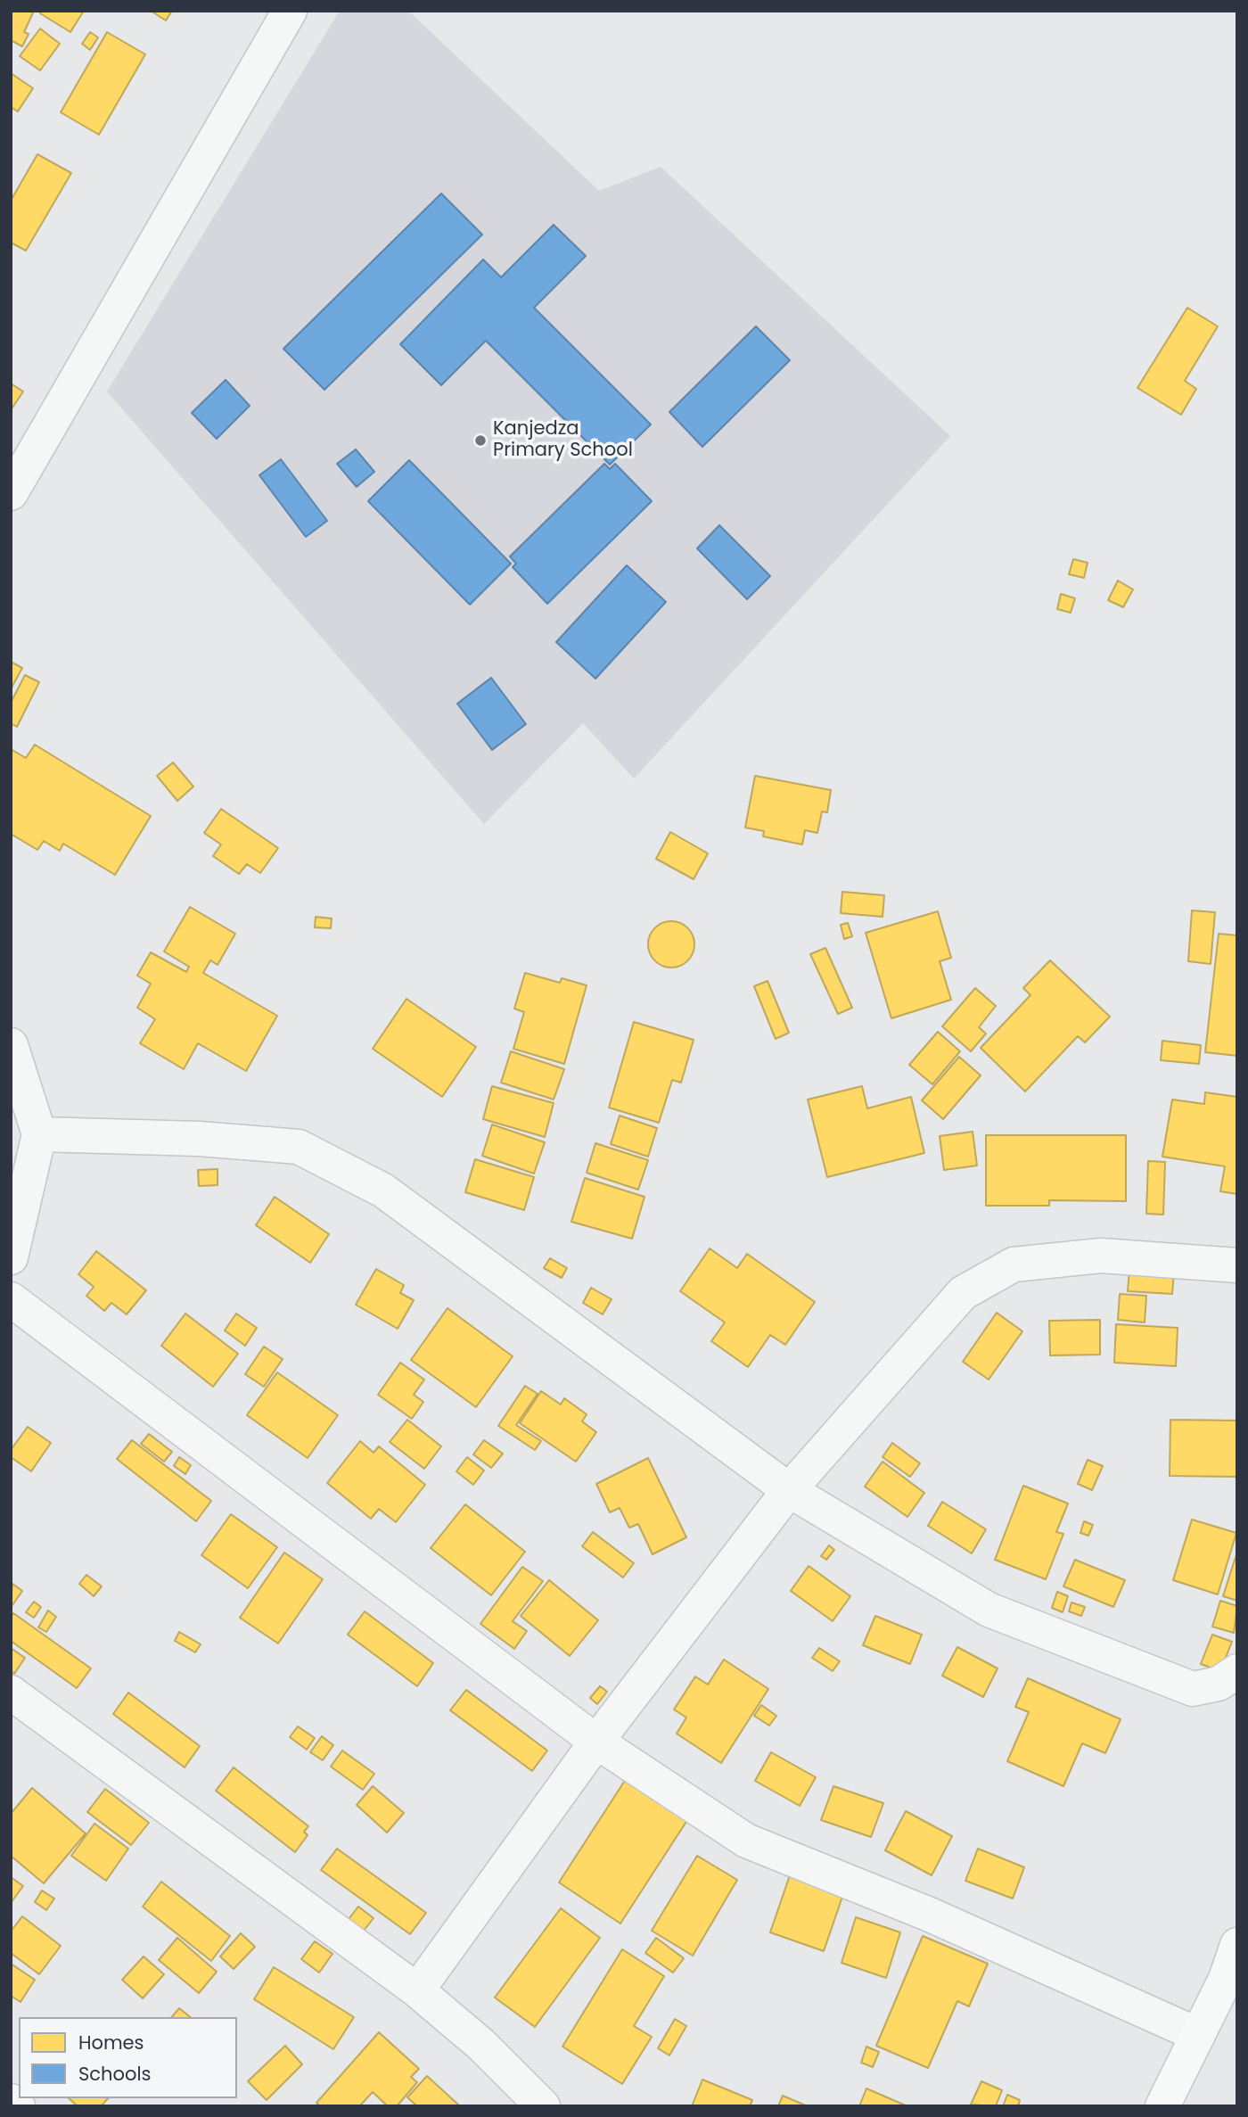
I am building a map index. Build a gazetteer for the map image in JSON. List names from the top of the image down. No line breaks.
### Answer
{"places":["Kanjedza Primary School"],"legend":["Homes","Schools"]}
